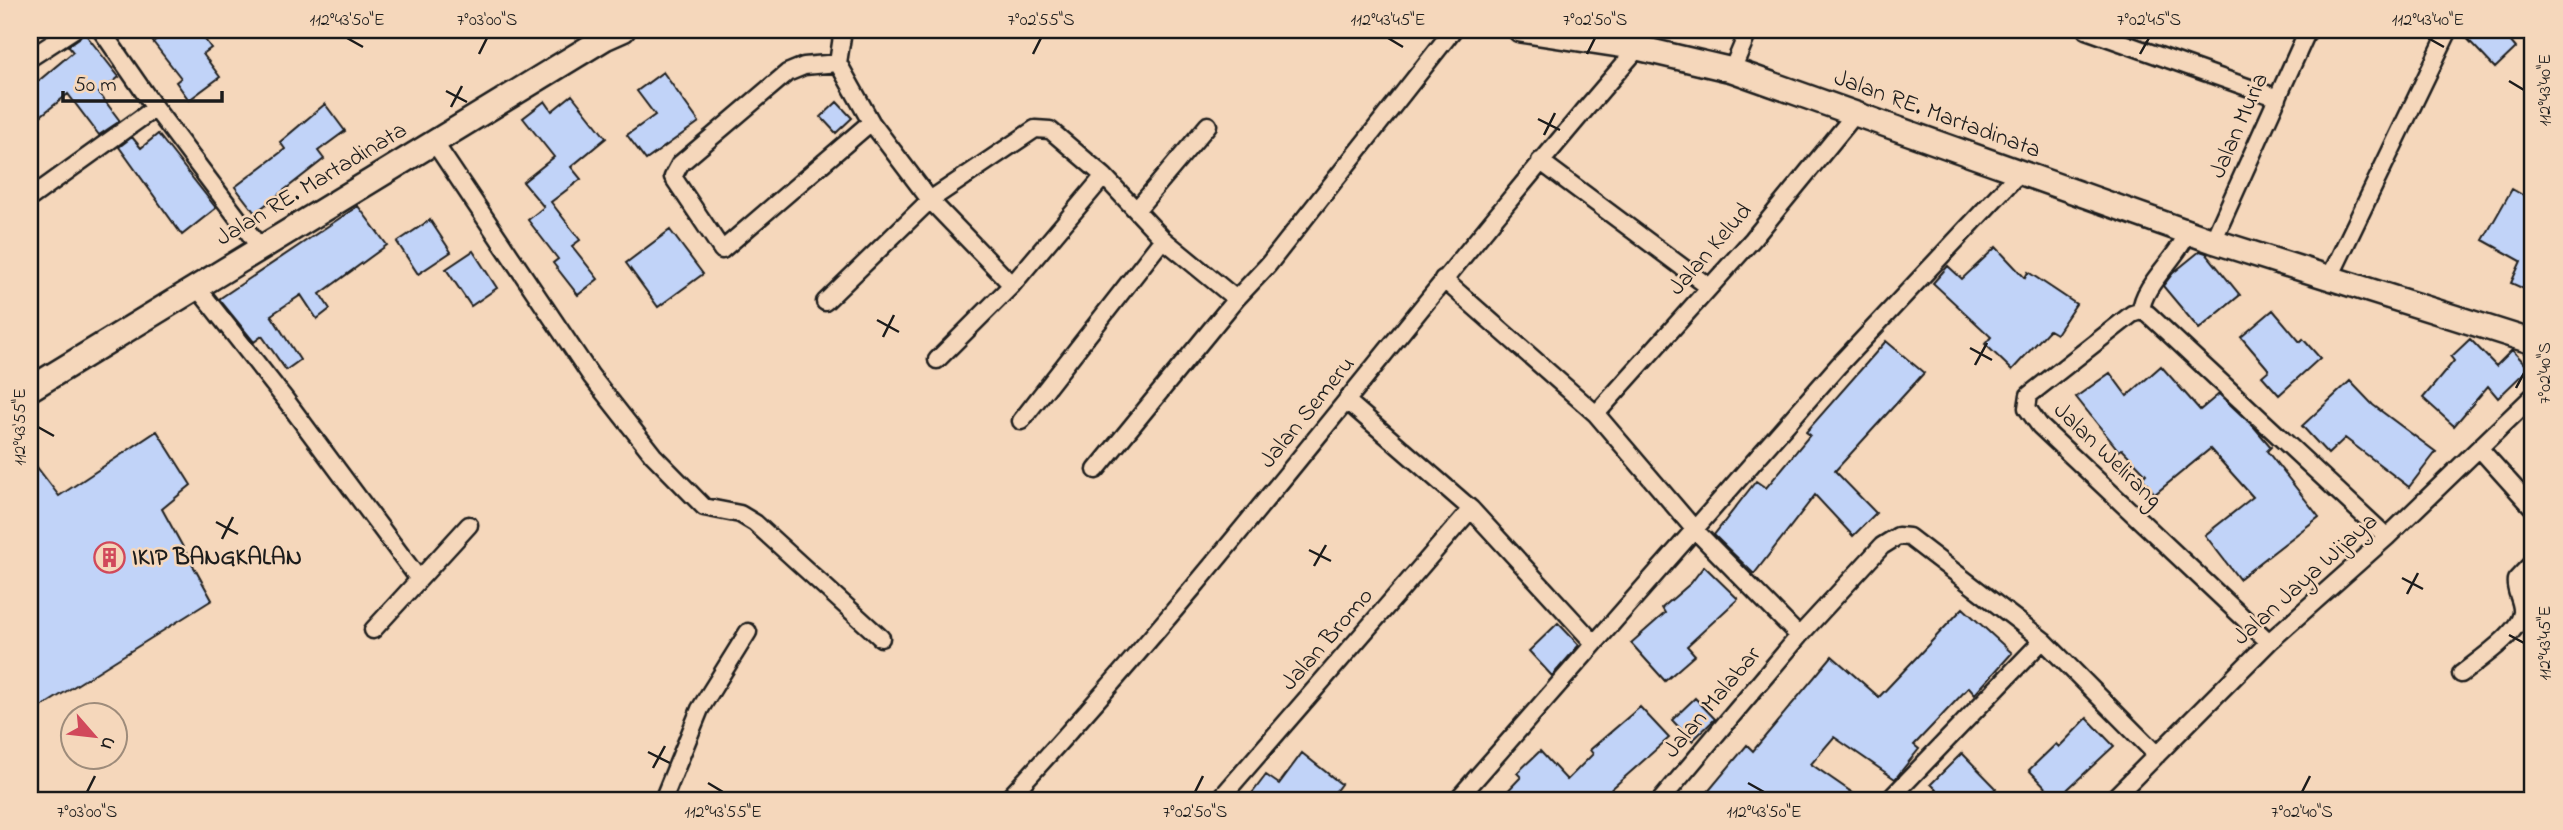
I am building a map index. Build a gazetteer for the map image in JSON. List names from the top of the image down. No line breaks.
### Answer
{"streets":{"main road":["Jalan RE. Martadinata"],"street":["Jalan Muria","Jalan Kelud","Jalan Semeru","Jalan Welirang","Jalan Jaya Wijaya","Jalan Bromo","Jalan Malabar"]},"crossings":[["Jalan RE. Martadinata","Jalan Muria"],["Jalan RE. Martadinata","Jalan Kelud"],["Jalan RE. Martadinata","Jalan Semeru"],["Jalan Welirang","Jalan Jaya Wijaya"]],"places":{"building":["IKIP BANGKALAN"]},"scale_bar":"50 m","north":"bottom right","coordinates":["112°43'50\"E","7°03'00\"S","7°02'55\"S","112°43'45\"E","7°02'50\"S","7°02'45\"S","112°43'40\"E","7°02'40\"S","112°43'55\"E"]}
